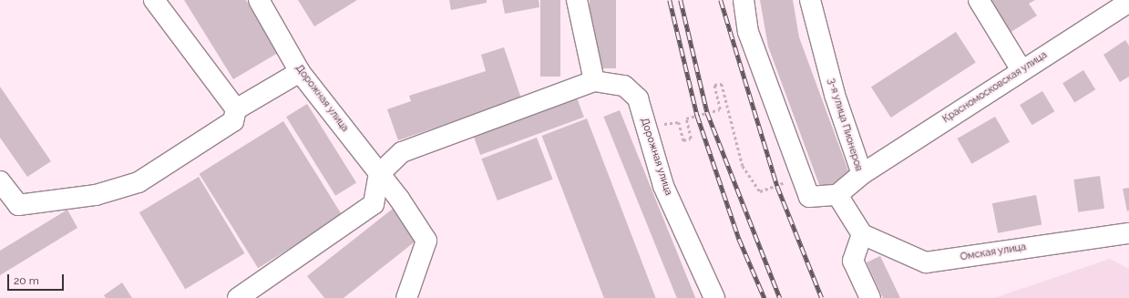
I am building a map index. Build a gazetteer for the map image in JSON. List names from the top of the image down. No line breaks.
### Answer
{"streets":{"street":["Красномосковская улица","Дорожная улица","3-я улица Пионеров","Омская улица"]},"crossings":[["Красномосковская улица","3-я улица Пионеров"]],"scale_bar":"20 m"}
